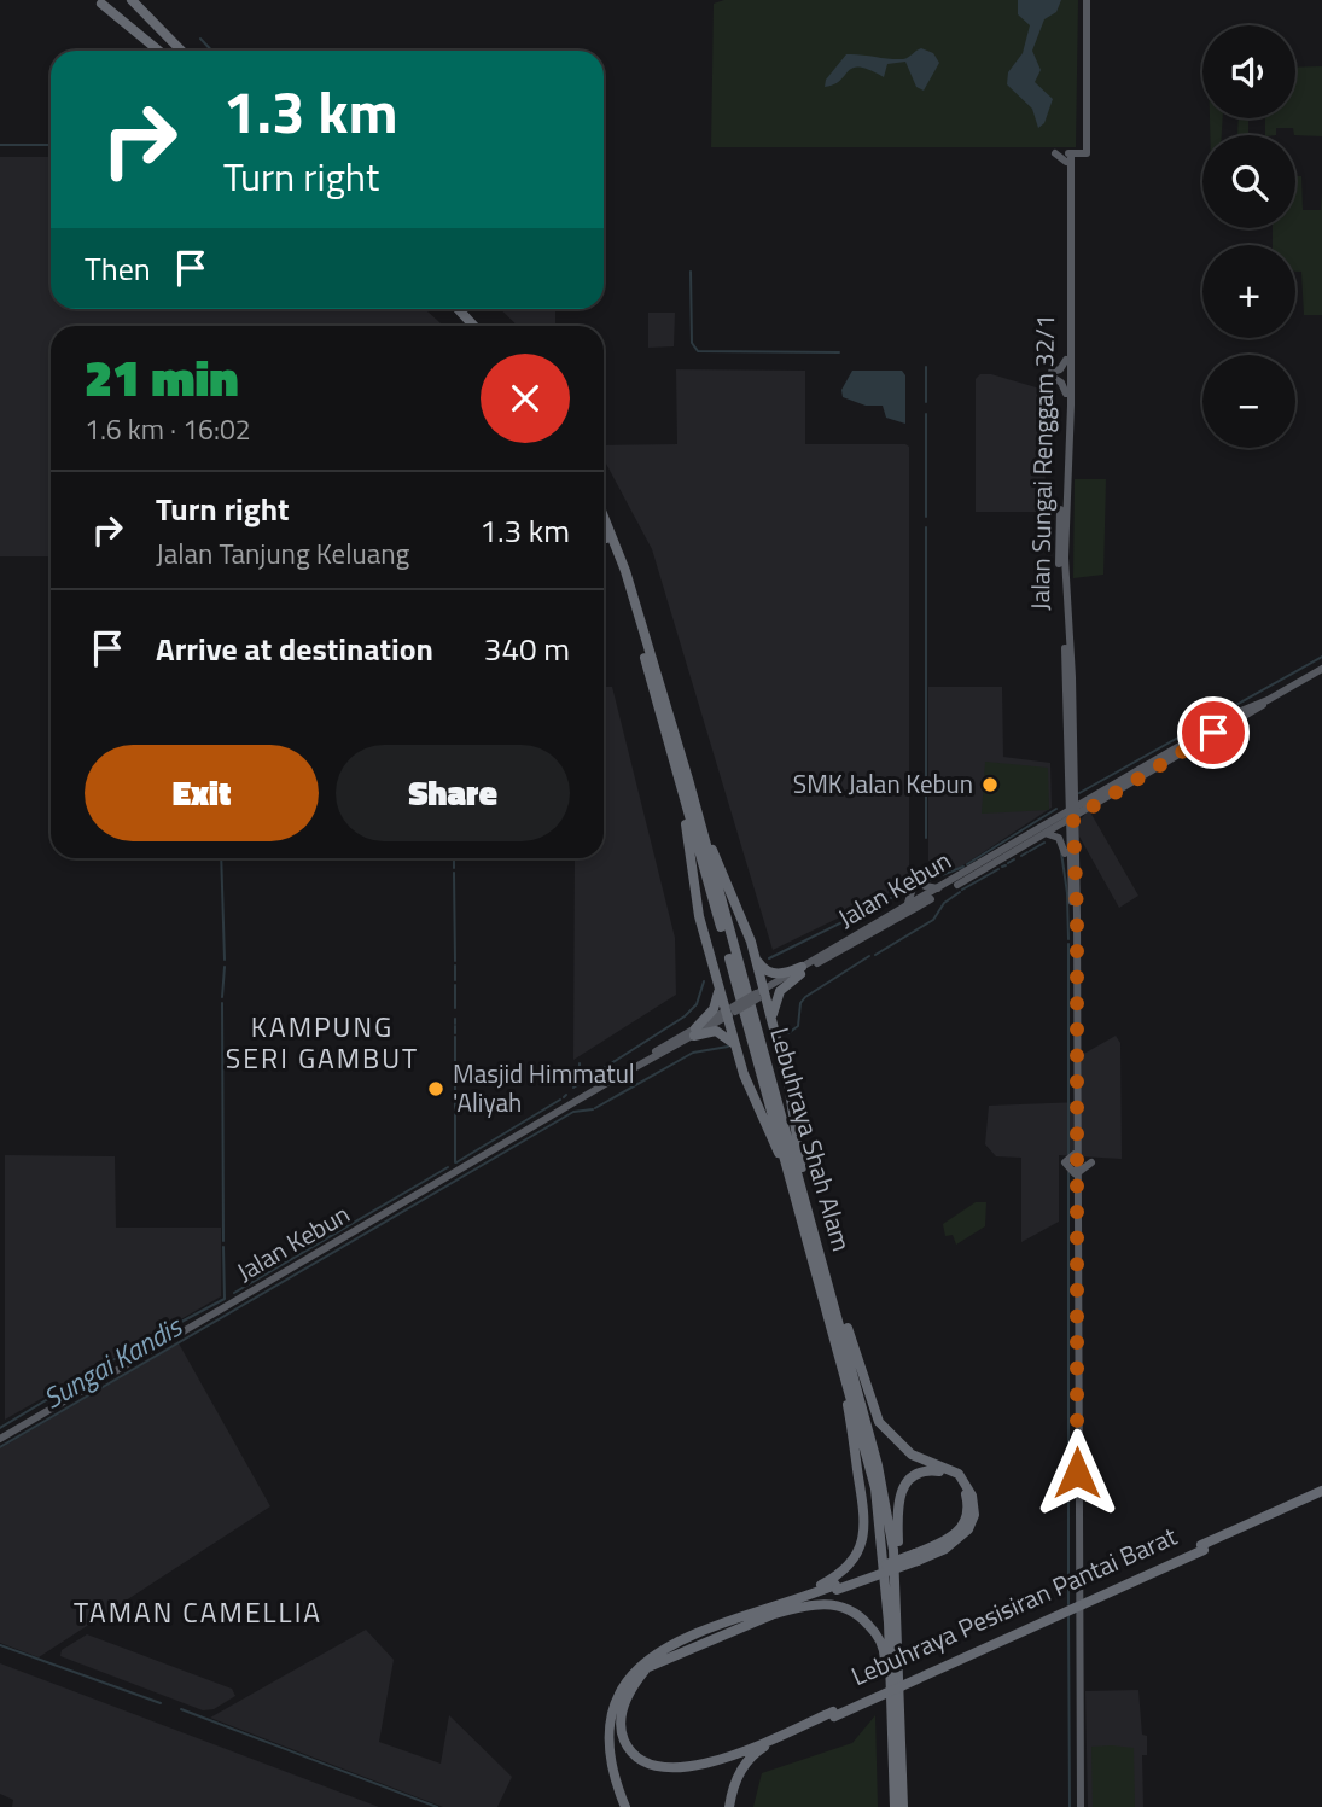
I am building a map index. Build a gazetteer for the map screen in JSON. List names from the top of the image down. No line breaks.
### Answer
{"streets":{"highway":["Lebuhraya Shah Alam","Lebuhraya Pesisiran Pantai Barat"],"main road":["Jalan Sungai Renggam 32/1","Jalan Kebun"]},"crossings":[["Jalan Sungai Renggam 32/1","Jalan Kebun"]],"districts":["KAMPUNG SERI GAMBUT","TAMAN CAMELLIA"],"water":["Sungai Kandis"],"places":["SMK Jalan Kebun","Masjid Himmatul 'Aliyah"],"page":{"map_buttons":["+","−"],"turn":["1.3 km","Turn right"],"then":"Then","heading":["21 min","1.6 km · 16:02"],"list":[{"name":"Turn right","note":"Jalan Tanjung Keluang","value":"1.3 km"},{"name":"Arrive at destination","value":"340 m"}],"buttons":["Exit","Share"]}}
